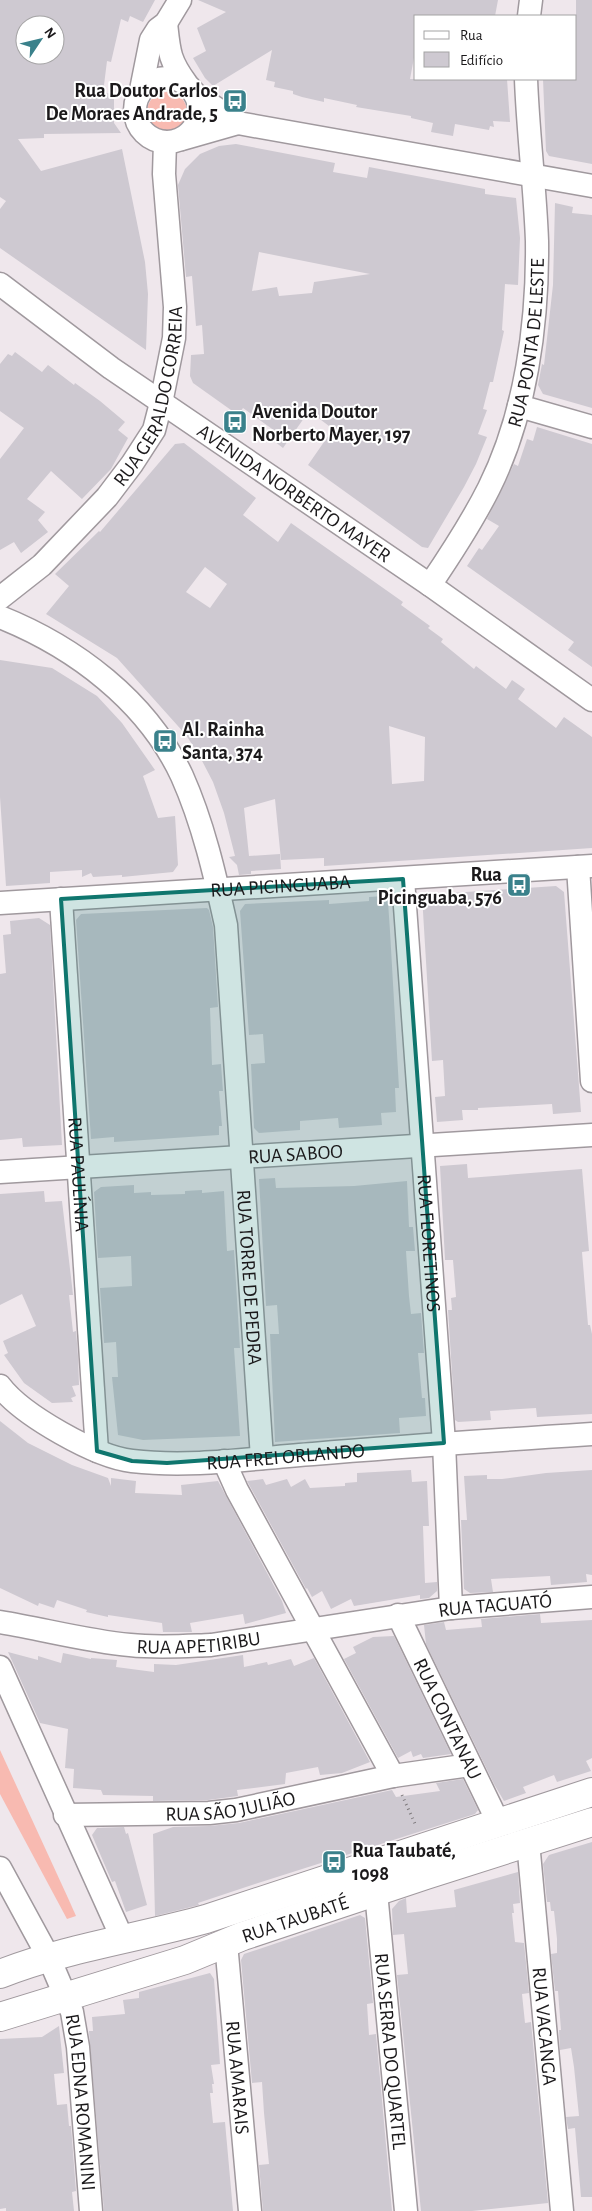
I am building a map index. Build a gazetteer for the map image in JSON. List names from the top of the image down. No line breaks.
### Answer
{"streets":{"main road":["RUA TAUBATÉ"],"street":["RUA PONTA DE LESTE","RUA GERALDO CORREIA","AVENIDA NORBERTO MAYER","RUA PICINGUABA","RUA SABOO","RUA PAULÍNIA","RUA FLORETINOS","RUA TORRE DE PEDRA","RUA FREI ORLANDO","RUA TAGUATÓ","RUA APETIRIBU","RUA CONTANAU","RUA SÃO JULIÃO","RUA VACANGA","RUA SERRA DO QUARTEL","RUA AMARAIS","RUA EDNA ROMANINI"]},"crossings":[["RUA PONTA DE LESTE","AVENIDA NORBERTO MAYER"],["RUA GERALDO CORREIA","AVENIDA NORBERTO MAYER"],["RUA PICINGUABA","RUA PAULÍNIA"],["RUA PICINGUABA","RUA FLORETINOS"],["RUA PICINGUABA","RUA TORRE DE PEDRA"],["RUA SABOO","RUA PAULÍNIA"],["RUA SABOO","RUA FLORETINOS"],["RUA SABOO","RUA TORRE DE PEDRA"],["RUA PAULÍNIA","RUA FREI ORLANDO"],["RUA FLORETINOS","RUA FREI ORLANDO"],["RUA FLORETINOS","RUA TAGUATÓ"],["RUA TORRE DE PEDRA","RUA FREI ORLANDO"],["RUA TAGUATÓ","RUA APETIRIBU"],["RUA TAGUATÓ","RUA CONTANAU"],["RUA APETIRIBU","RUA CONTANAU"],["RUA CONTANAU","RUA SÃO JULIÃO"],["RUA CONTANAU","RUA TAUBATÉ"],["RUA TAUBATÉ","RUA VACANGA"],["RUA TAUBATÉ","RUA SERRA DO QUARTEL"],["RUA TAUBATÉ","RUA AMARAIS"],["RUA TAUBATÉ","RUA EDNA ROMANINI"]],"places":{"bus stop":["Rua Doutor Carlos De Moraes Andrade, 5","Avenida Doutor Norberto Mayer, 197","Al. Rainha Santa, 374","Rua Picinguaba, 576","Rua Taubaté, 1098"]},"legend":["Rua","Edifício"],"north":"top right"}
